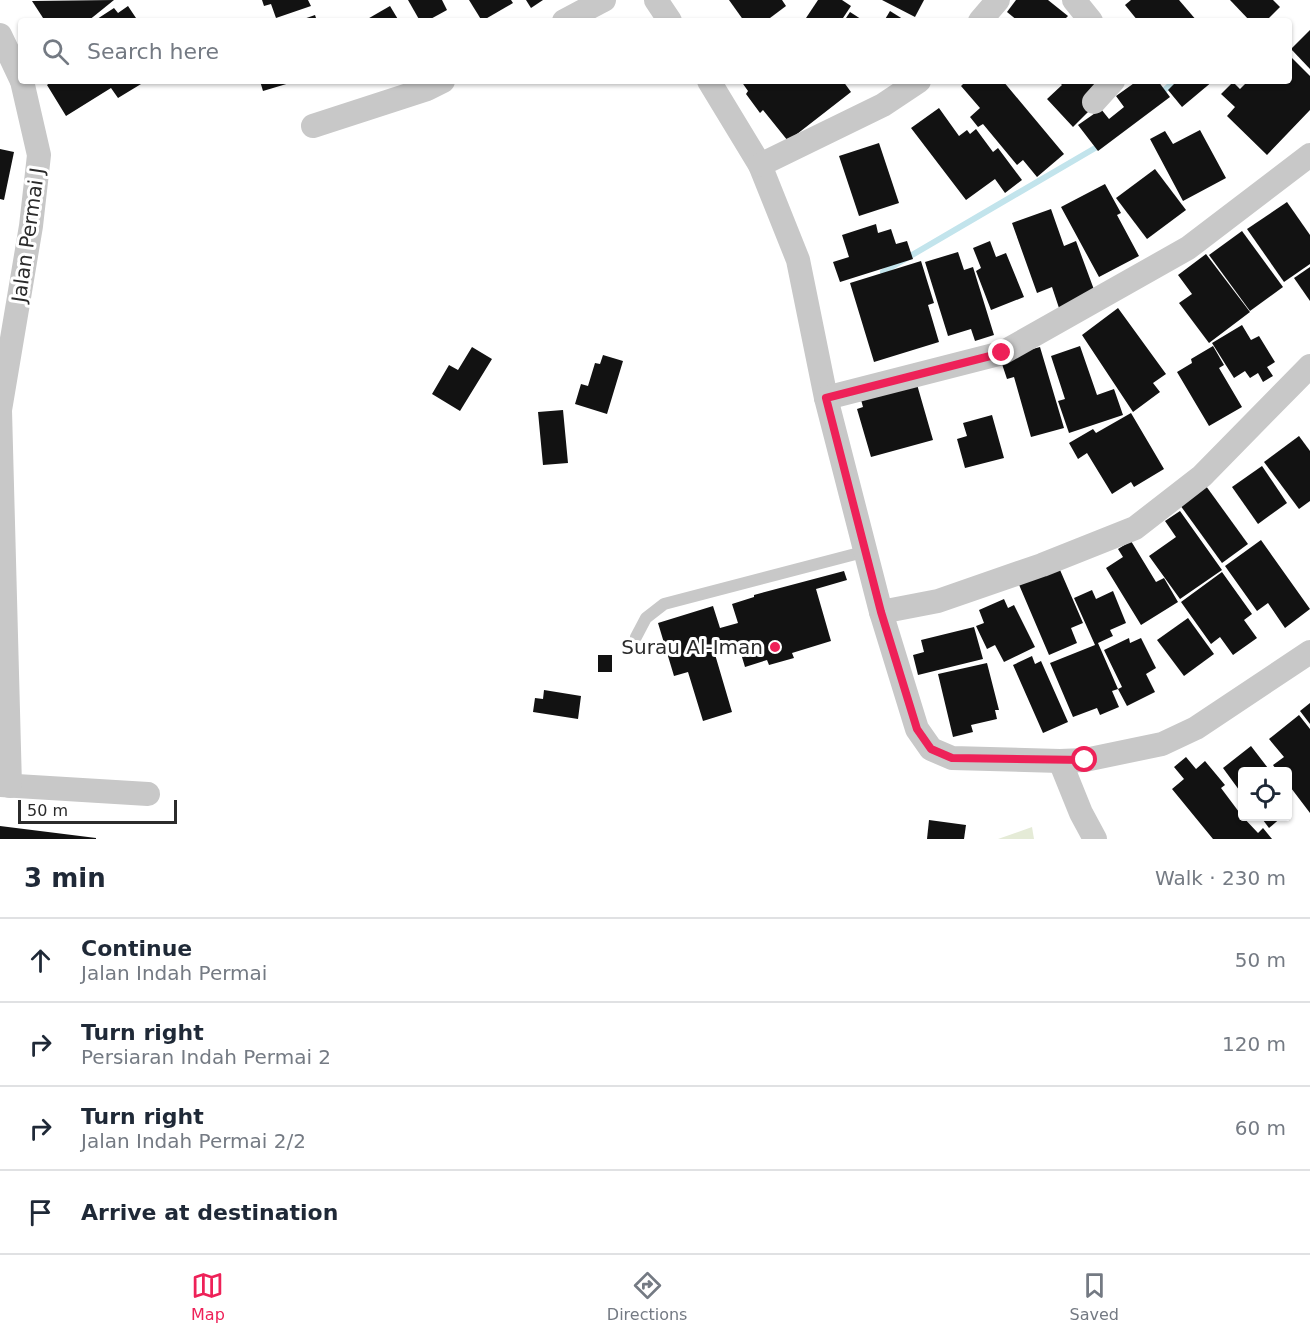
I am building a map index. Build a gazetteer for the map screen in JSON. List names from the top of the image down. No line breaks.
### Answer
{"streets":{"street":["Jalan Permai J"]},"places":["Surau Al-Iman"],"scale_bar":"50 m","page":{"search":"Search here","scale":"50 m","heading":["3 min","Walk · 230 m"],"list":[["Continue","Jalan Indah Permai","50 m"],["Turn right","Persiaran Indah Permai 2","120 m"],["Turn right","Jalan Indah Permai 2/2","60 m"],"Arrive at destination"],"nav":["Map","Directions","Saved"]}}
